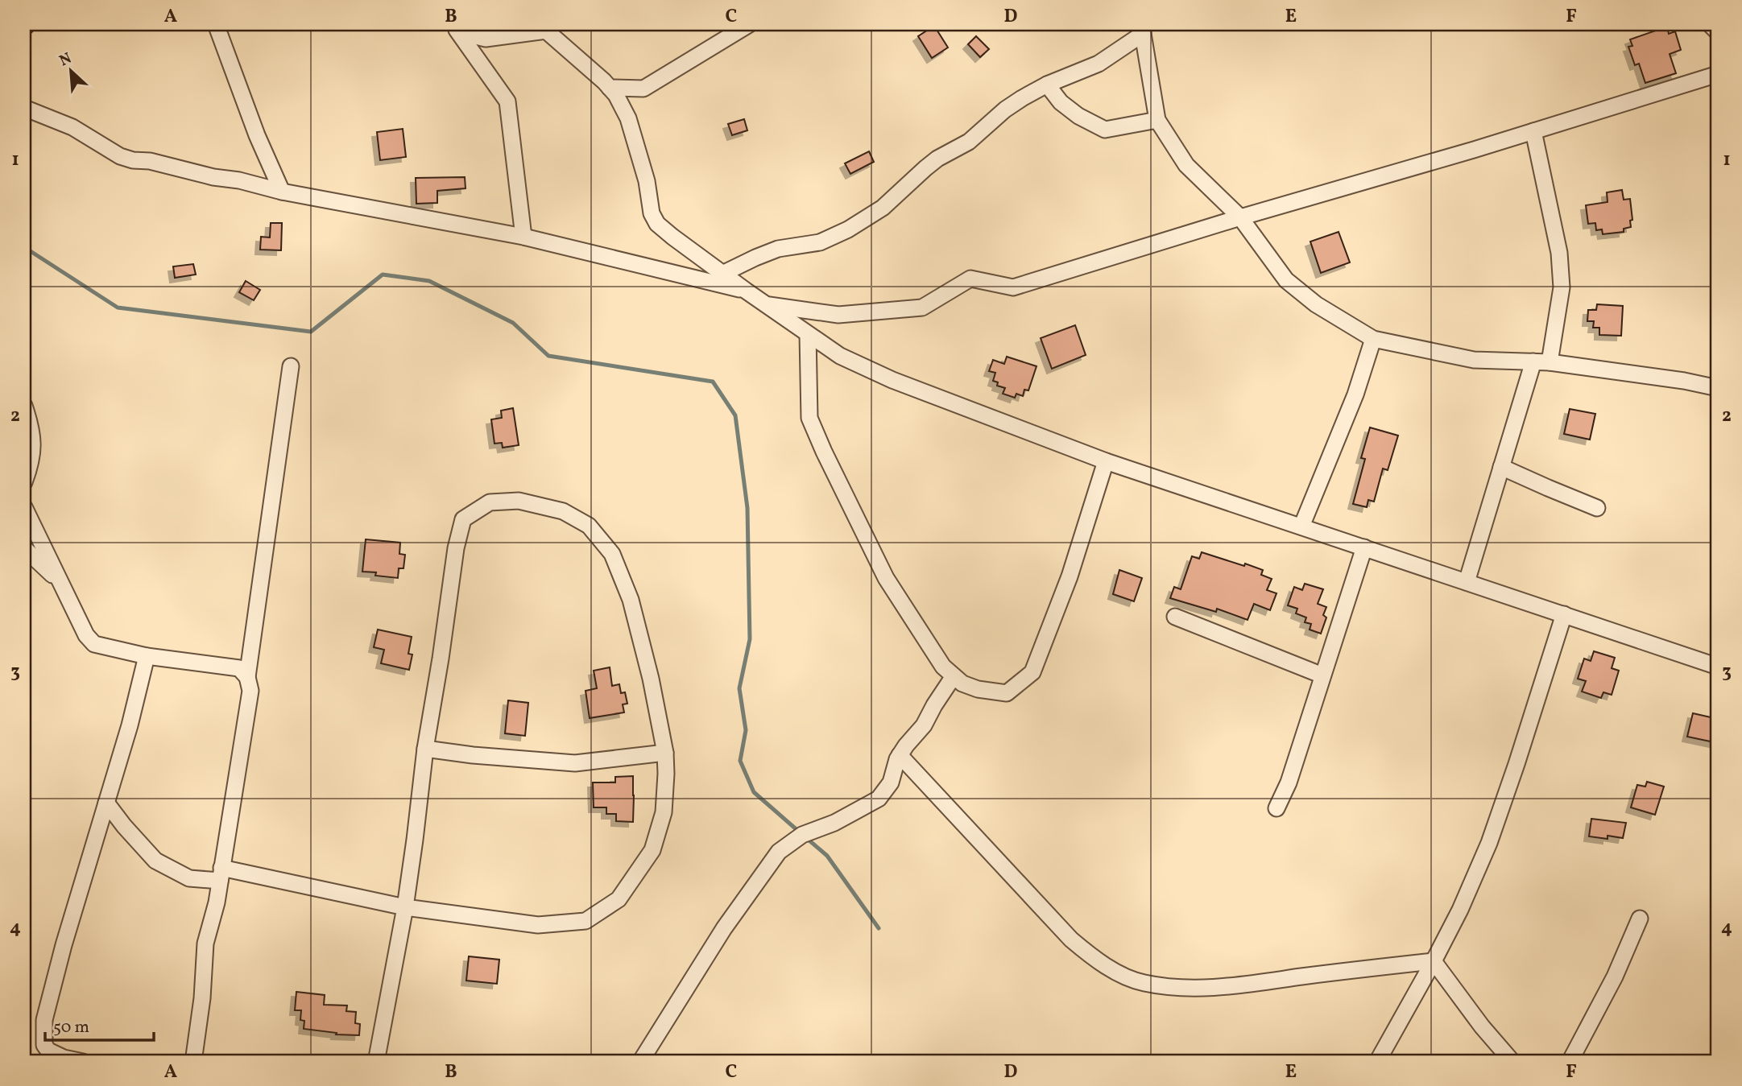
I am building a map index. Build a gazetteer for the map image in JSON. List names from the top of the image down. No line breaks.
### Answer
{"scale_bar":"50 m","north":"top left","grid":{"columns":["A","B","C","D","E","F"],"rows":["1","2","3","4"]}}
